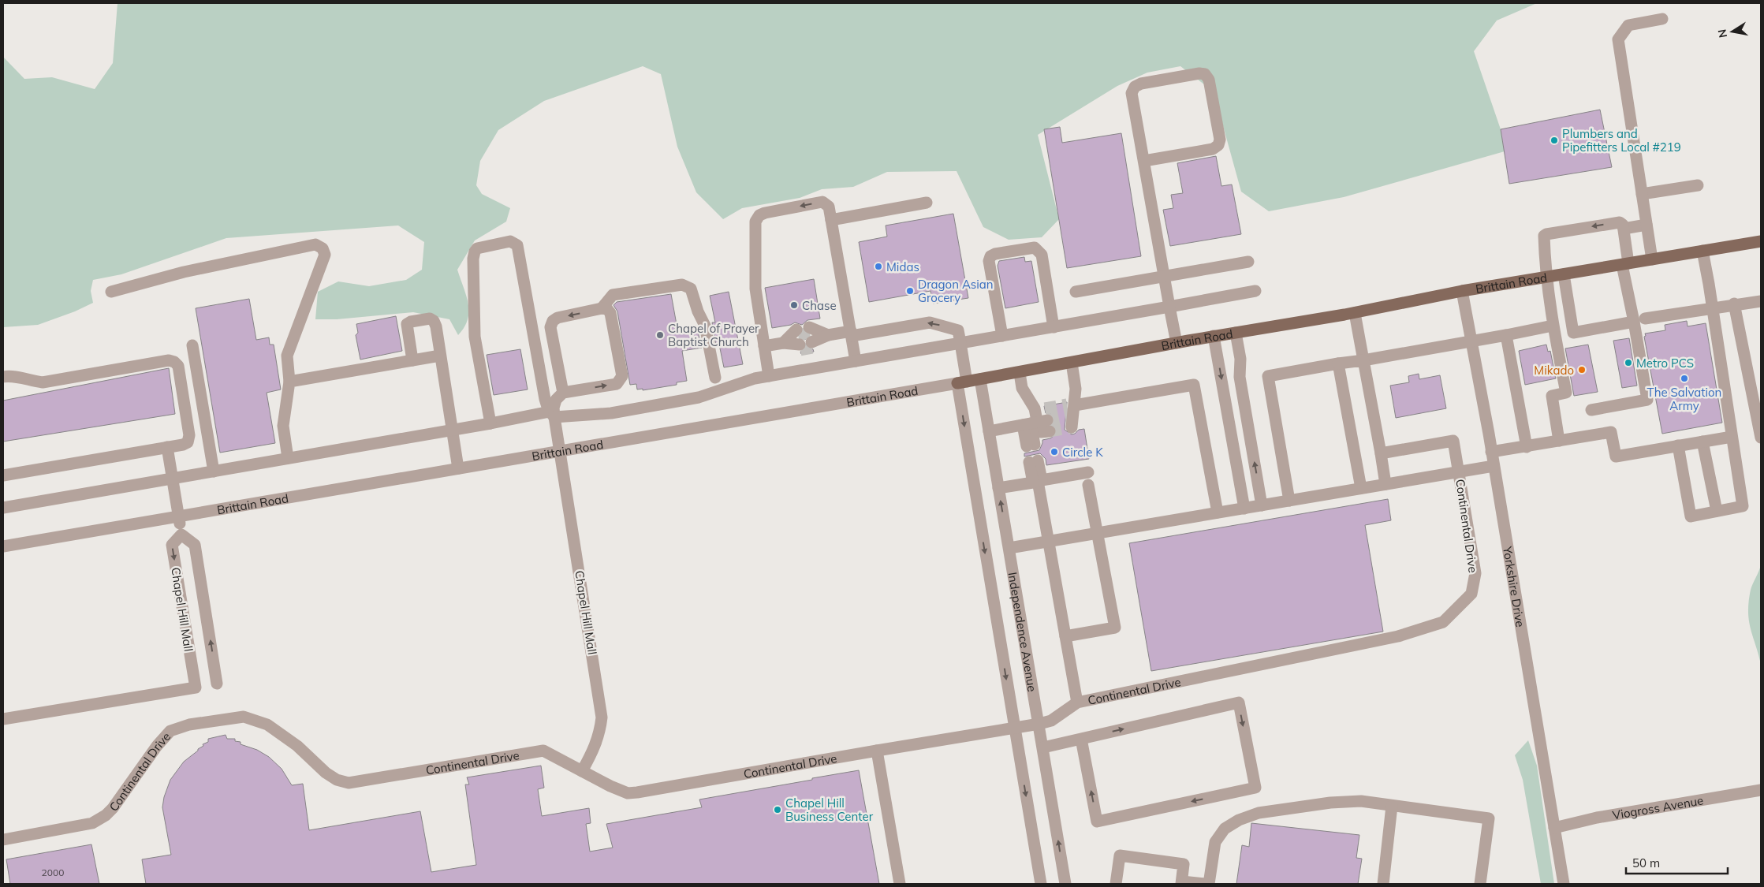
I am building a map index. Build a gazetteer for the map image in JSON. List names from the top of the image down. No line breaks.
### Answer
{"streets":{"main road":["Brittain Road"],"street":["Continental Drive","Yorkshire Drive","Chapel Hill Mall","Independence Avenue","Viogross Avenue"]},"crossings":[["Brittain Road","Yorkshire Drive"],["Brittain Road","Chapel Hill Mall"],["Brittain Road","Independence Avenue"],["Continental Drive","Yorkshire Drive"],["Continental Drive","Chapel Hill Mall"],["Continental Drive","Independence Avenue"],["Yorkshire Drive","Viogross Avenue"]],"places":["Plumbers and Pipefitters Local #219","Midas","Dragon Asian Grocery","Chase","Chapel of Prayer Baptist Church","Metro PCS","Mikado","The Salvation Army","Circle K","Chapel Hill Business Center"],"house_numbers":["2000"],"scale_bar":"50 m","north":"left"}
